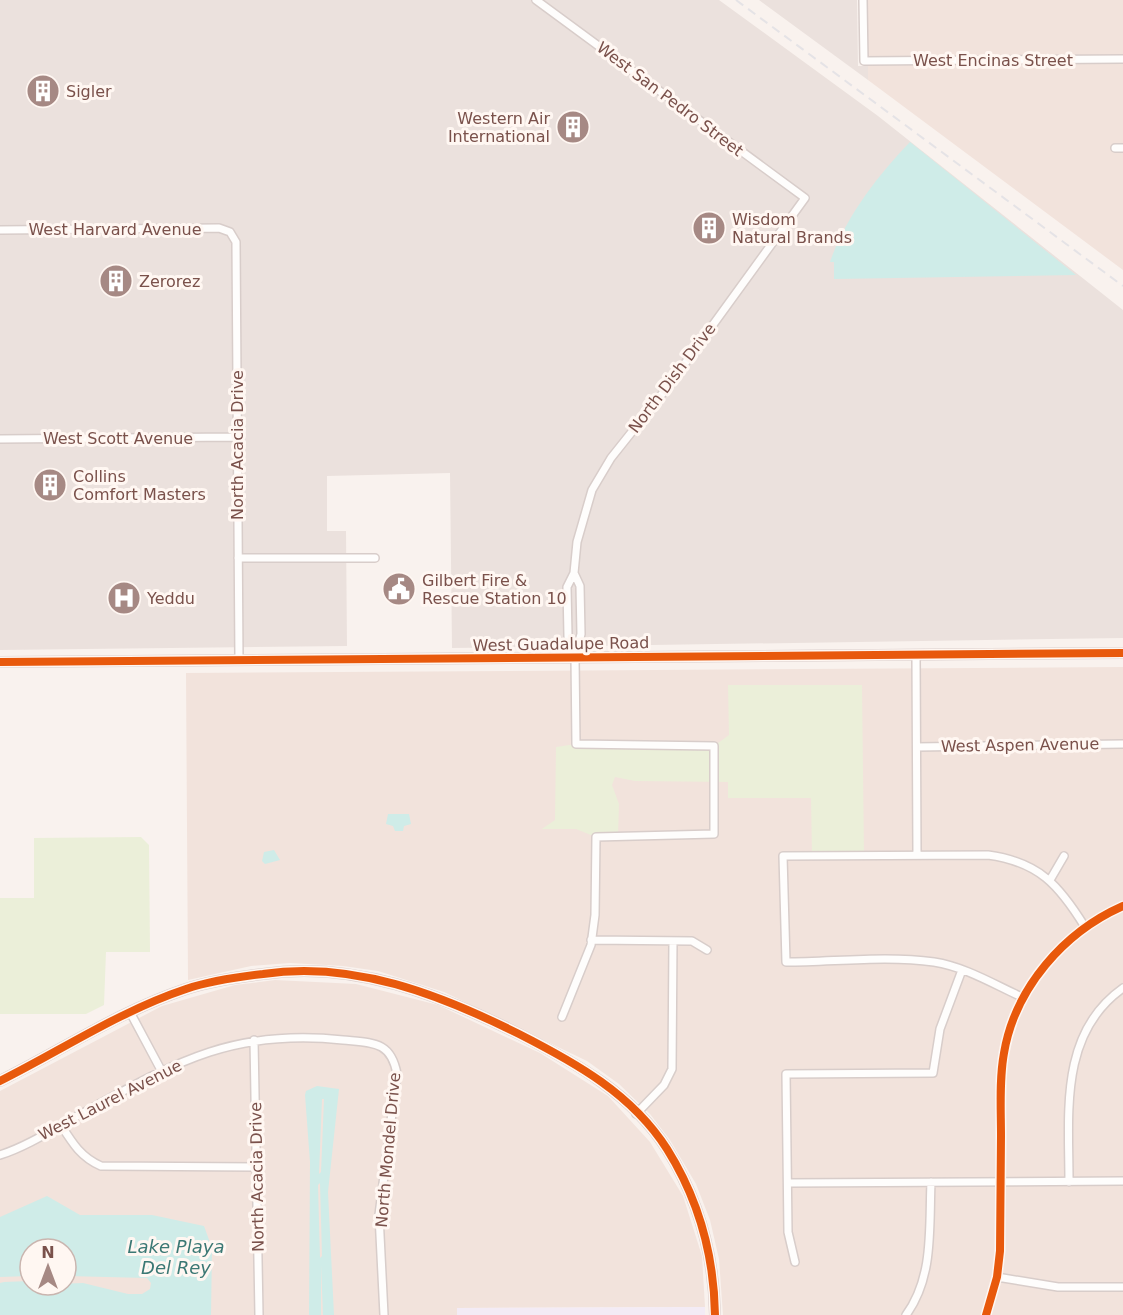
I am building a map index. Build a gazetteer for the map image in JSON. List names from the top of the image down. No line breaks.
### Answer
{"streets":{"main road":["West Guadalupe Road"],"street":["West Encinas Street","West San Pedro Street","West Harvard Avenue","North Dish Drive","West Scott Avenue","North Acacia Drive","West Aspen Avenue","West Laurel Avenue","North Mondel Drive"]},"crossings":[["West San Pedro Street","North Dish Drive"],["West Harvard Avenue","North Acacia Drive"],["North Dish Drive","West Guadalupe Road"],["West Scott Avenue","North Acacia Drive"],["North Acacia Drive","West Guadalupe Road"],["North Acacia Drive","West Laurel Avenue"],["West Laurel Avenue","North Mondel Drive"]],"water":["Lake Playa Del Rey"],"places":{"building":["Sigler","Western Air International","Wisdom Natural Brands","Zerorez","Collins Comfort Masters"],"public building":["Gilbert Fire & Rescue Station 10"],"hospital":["Yeddu"]},"north":"top"}
